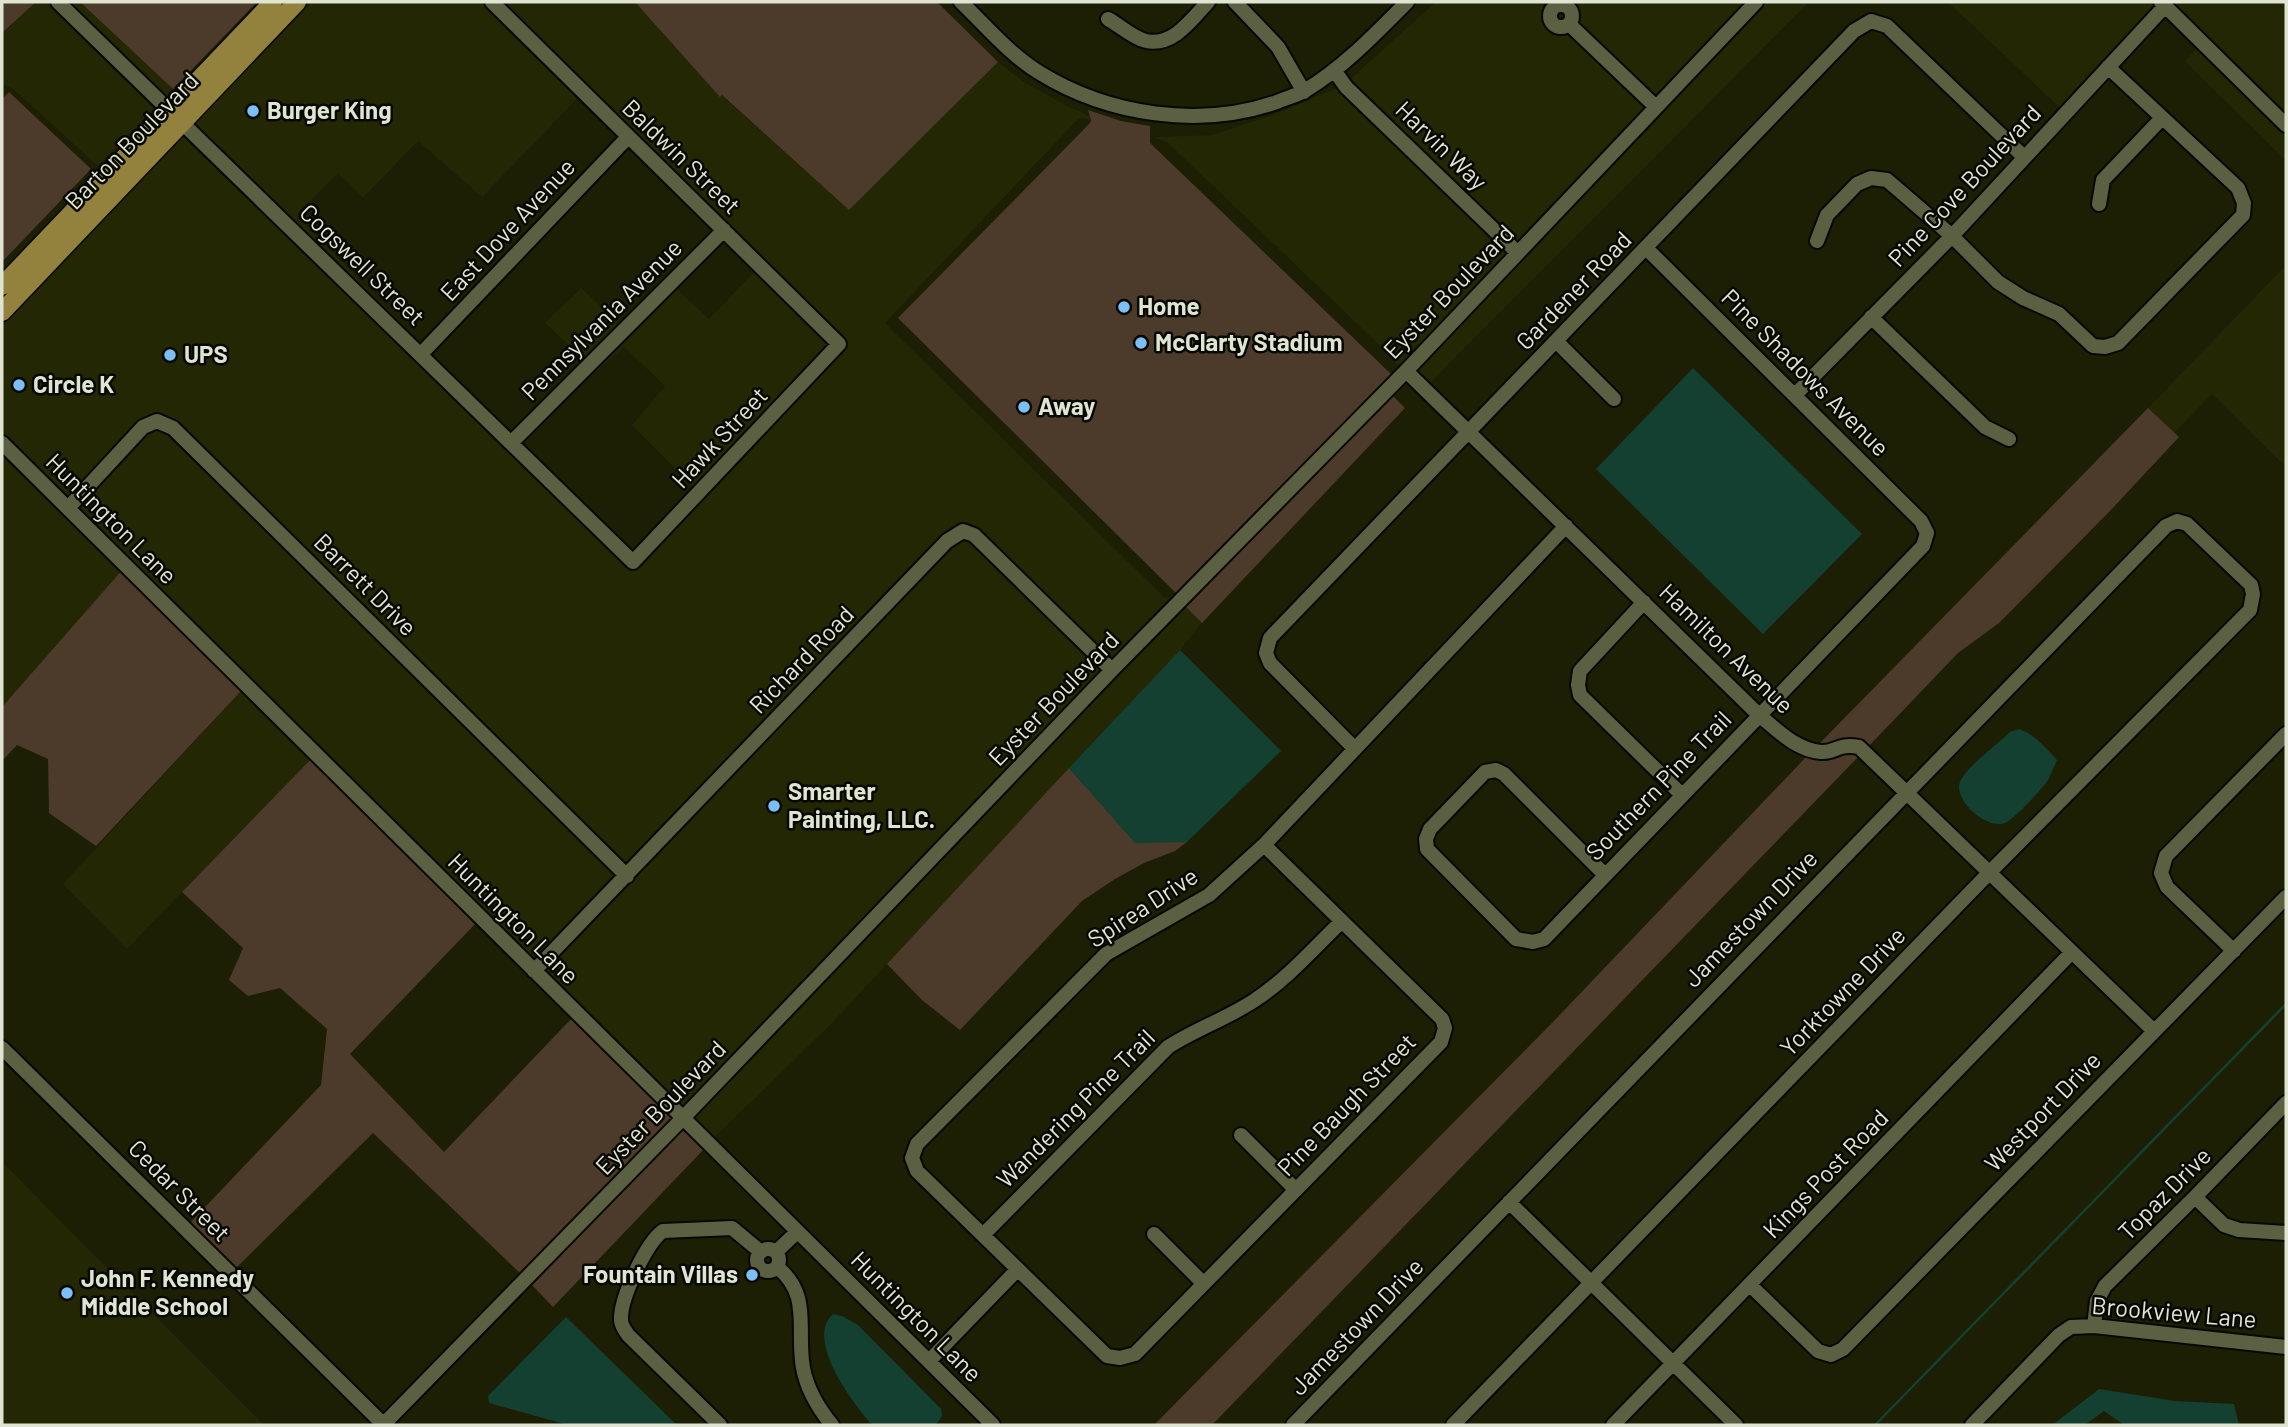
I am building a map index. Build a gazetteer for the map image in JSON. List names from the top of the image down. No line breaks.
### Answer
{"streets":{"main road":["Barton Boulevard"],"street":["Harvin Way","Baldwin Street","Pine Cove Boulevard","East Dove Avenue","Cogswell Street","Gardener Road","Eyster Boulevard","Pennsylvania Avenue","Pine Shadows Avenue","Hawk Street","Huntington Lane","Barrett Drive","Hamilton Avenue","Richard Road","Southern Pine Trail","Spirea Drive","Jamestown Drive","Yorktowne Drive","Pine Baugh Street","Wandering Pine Trail","Westport Drive","Kings Post Road","Cedar Street","Topaz Drive","Brookview Lane"]},"crossings":[["Barton Boulevard","Cogswell Street"],["Harvin Way","Eyster Boulevard"],["Baldwin Street","East Dove Avenue"],["Baldwin Street","Pennsylvania Avenue"],["Baldwin Street","Hawk Street"],["Pine Cove Boulevard","Gardener Road"],["Pine Cove Boulevard","Pine Shadows Avenue"],["East Dove Avenue","Cogswell Street"],["Cogswell Street","Pennsylvania Avenue"],["Cogswell Street","Hawk Street"],["Gardener Road","Pine Shadows Avenue"],["Gardener Road","Hamilton Avenue"],["Gardener Road","Spirea Drive"],["Eyster Boulevard","Huntington Lane"],["Eyster Boulevard","Hamilton Avenue"],["Eyster Boulevard","Richard Road"],["Eyster Boulevard","Cedar Street"],["Pine Shadows Avenue","Southern Pine Trail"],["Huntington Lane","Barrett Drive"],["Huntington Lane","Richard Road"],["Barrett Drive","Richard Road"],["Hamilton Avenue","Southern Pine Trail"],["Hamilton Avenue","Spirea Drive"],["Hamilton Avenue","Jamestown Drive"],["Hamilton Avenue","Yorktowne Drive"],["Hamilton Avenue","Westport Drive"],["Hamilton Avenue","Kings Post Road"],["Spirea Drive","Pine Baugh Street"],["Spirea Drive","Wandering Pine Trail"],["Jamestown Drive","Yorktowne Drive"],["Pine Baugh Street","Wandering Pine Trail"],["Westport Drive","Kings Post Road"],["Topaz Drive","Brookview Lane"]],"places":["Burger King","Home","McClarty Stadium","UPS","Circle K","Away","Smarter Painting, LLC.","Fountain Villas","John F. Kennedy Middle School"]}
